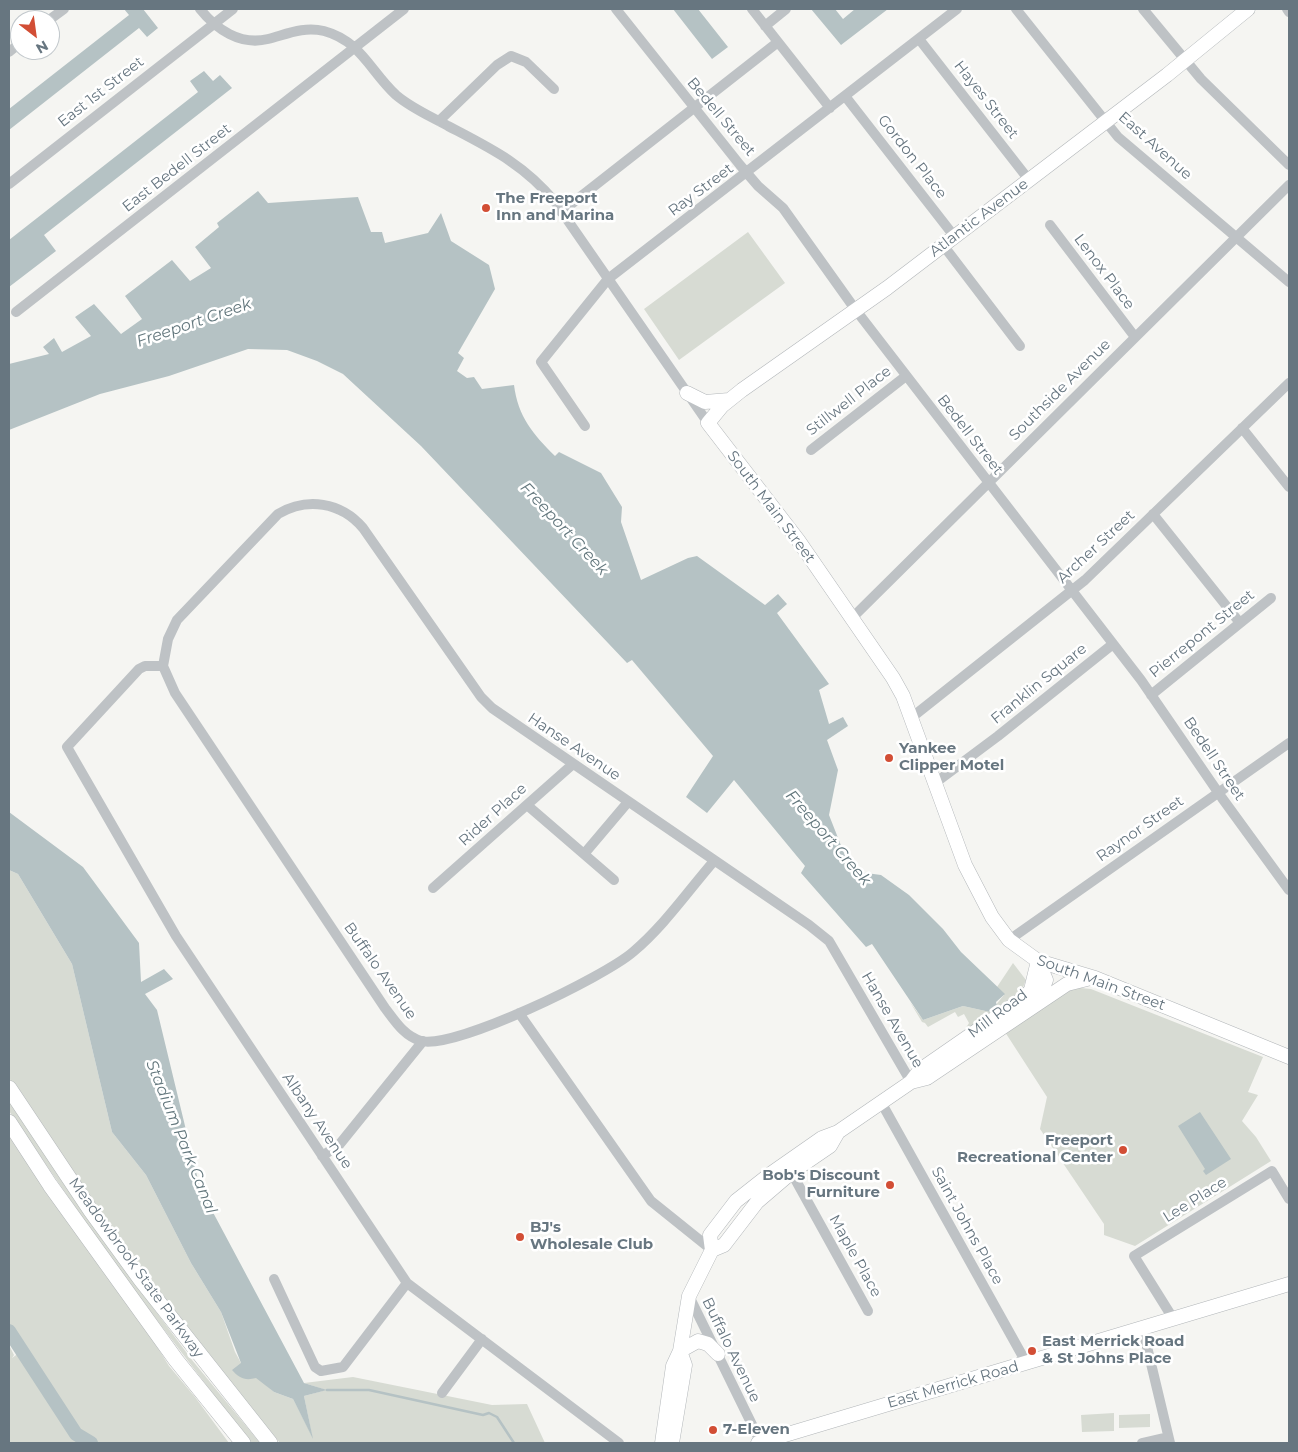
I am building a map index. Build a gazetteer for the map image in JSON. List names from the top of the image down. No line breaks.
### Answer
{"streets":{"highway":["Meadowbrook State Parkway"],"main road":["Atlantic Avenue","South Main Street","Mill Road","East Merrick Road"],"street":["East 1st Street","Hayes Street","Bedell Street","East Avenue","Gordon Place","East Bedell Street","Ray Street","Lenox Place","Southside Avenue","Stillwell Place","Archer Street","Pierrepont Street","Franklin Square","Hanse Avenue","Rider Place","Raynor Street","Buffalo Avenue","Albany Avenue","Lee Place","Saint Johns Place","Maple Place"]},"crossings":[["East 1st Street","South Main Street"],["Hayes Street","Ray Street"],["Hayes Street","Atlantic Avenue"],["Bedell Street","Ray Street"],["Bedell Street","Atlantic Avenue"],["Bedell Street","Southside Avenue"],["Bedell Street","Stillwell Place"],["Bedell Street","Archer Street"],["Bedell Street","Pierrepont Street"],["Bedell Street","Franklin Square"],["Bedell Street","Raynor Street"],["East Avenue","Atlantic Avenue"],["East Avenue","Southside Avenue"],["Gordon Place","Ray Street"],["Gordon Place","Atlantic Avenue"],["East Bedell Street","South Main Street"],["Ray Street","South Main Street"],["Atlantic Avenue","South Main Street"],["Lenox Place","Southside Avenue"],["Southside Avenue","South Main Street"],["South Main Street","Archer Street"],["South Main Street","Franklin Square"],["South Main Street","Raynor Street"],["South Main Street","Mill Road"],["Hanse Avenue","Rider Place"],["Hanse Avenue","Buffalo Avenue"],["Hanse Avenue","Mill Road"],["Hanse Avenue","Albany Avenue"],["Buffalo Avenue","Mill Road"],["Buffalo Avenue","Albany Avenue"],["Buffalo Avenue","East Merrick Road"],["Mill Road","Saint Johns Place"],["Mill Road","Maple Place"],["Lee Place","East Merrick Road"],["Saint Johns Place","East Merrick Road"]],"water":["Freeport Creek","Stadium Park Canal"],"places":["The Freeport Inn and Marina","Yankee Clipper Motel","Freeport Recreational Center","Bob's Discount Furniture","BJ's Wholesale Club","East Merrick Road & St Johns Place","7-Eleven"],"north":"bottom right"}
